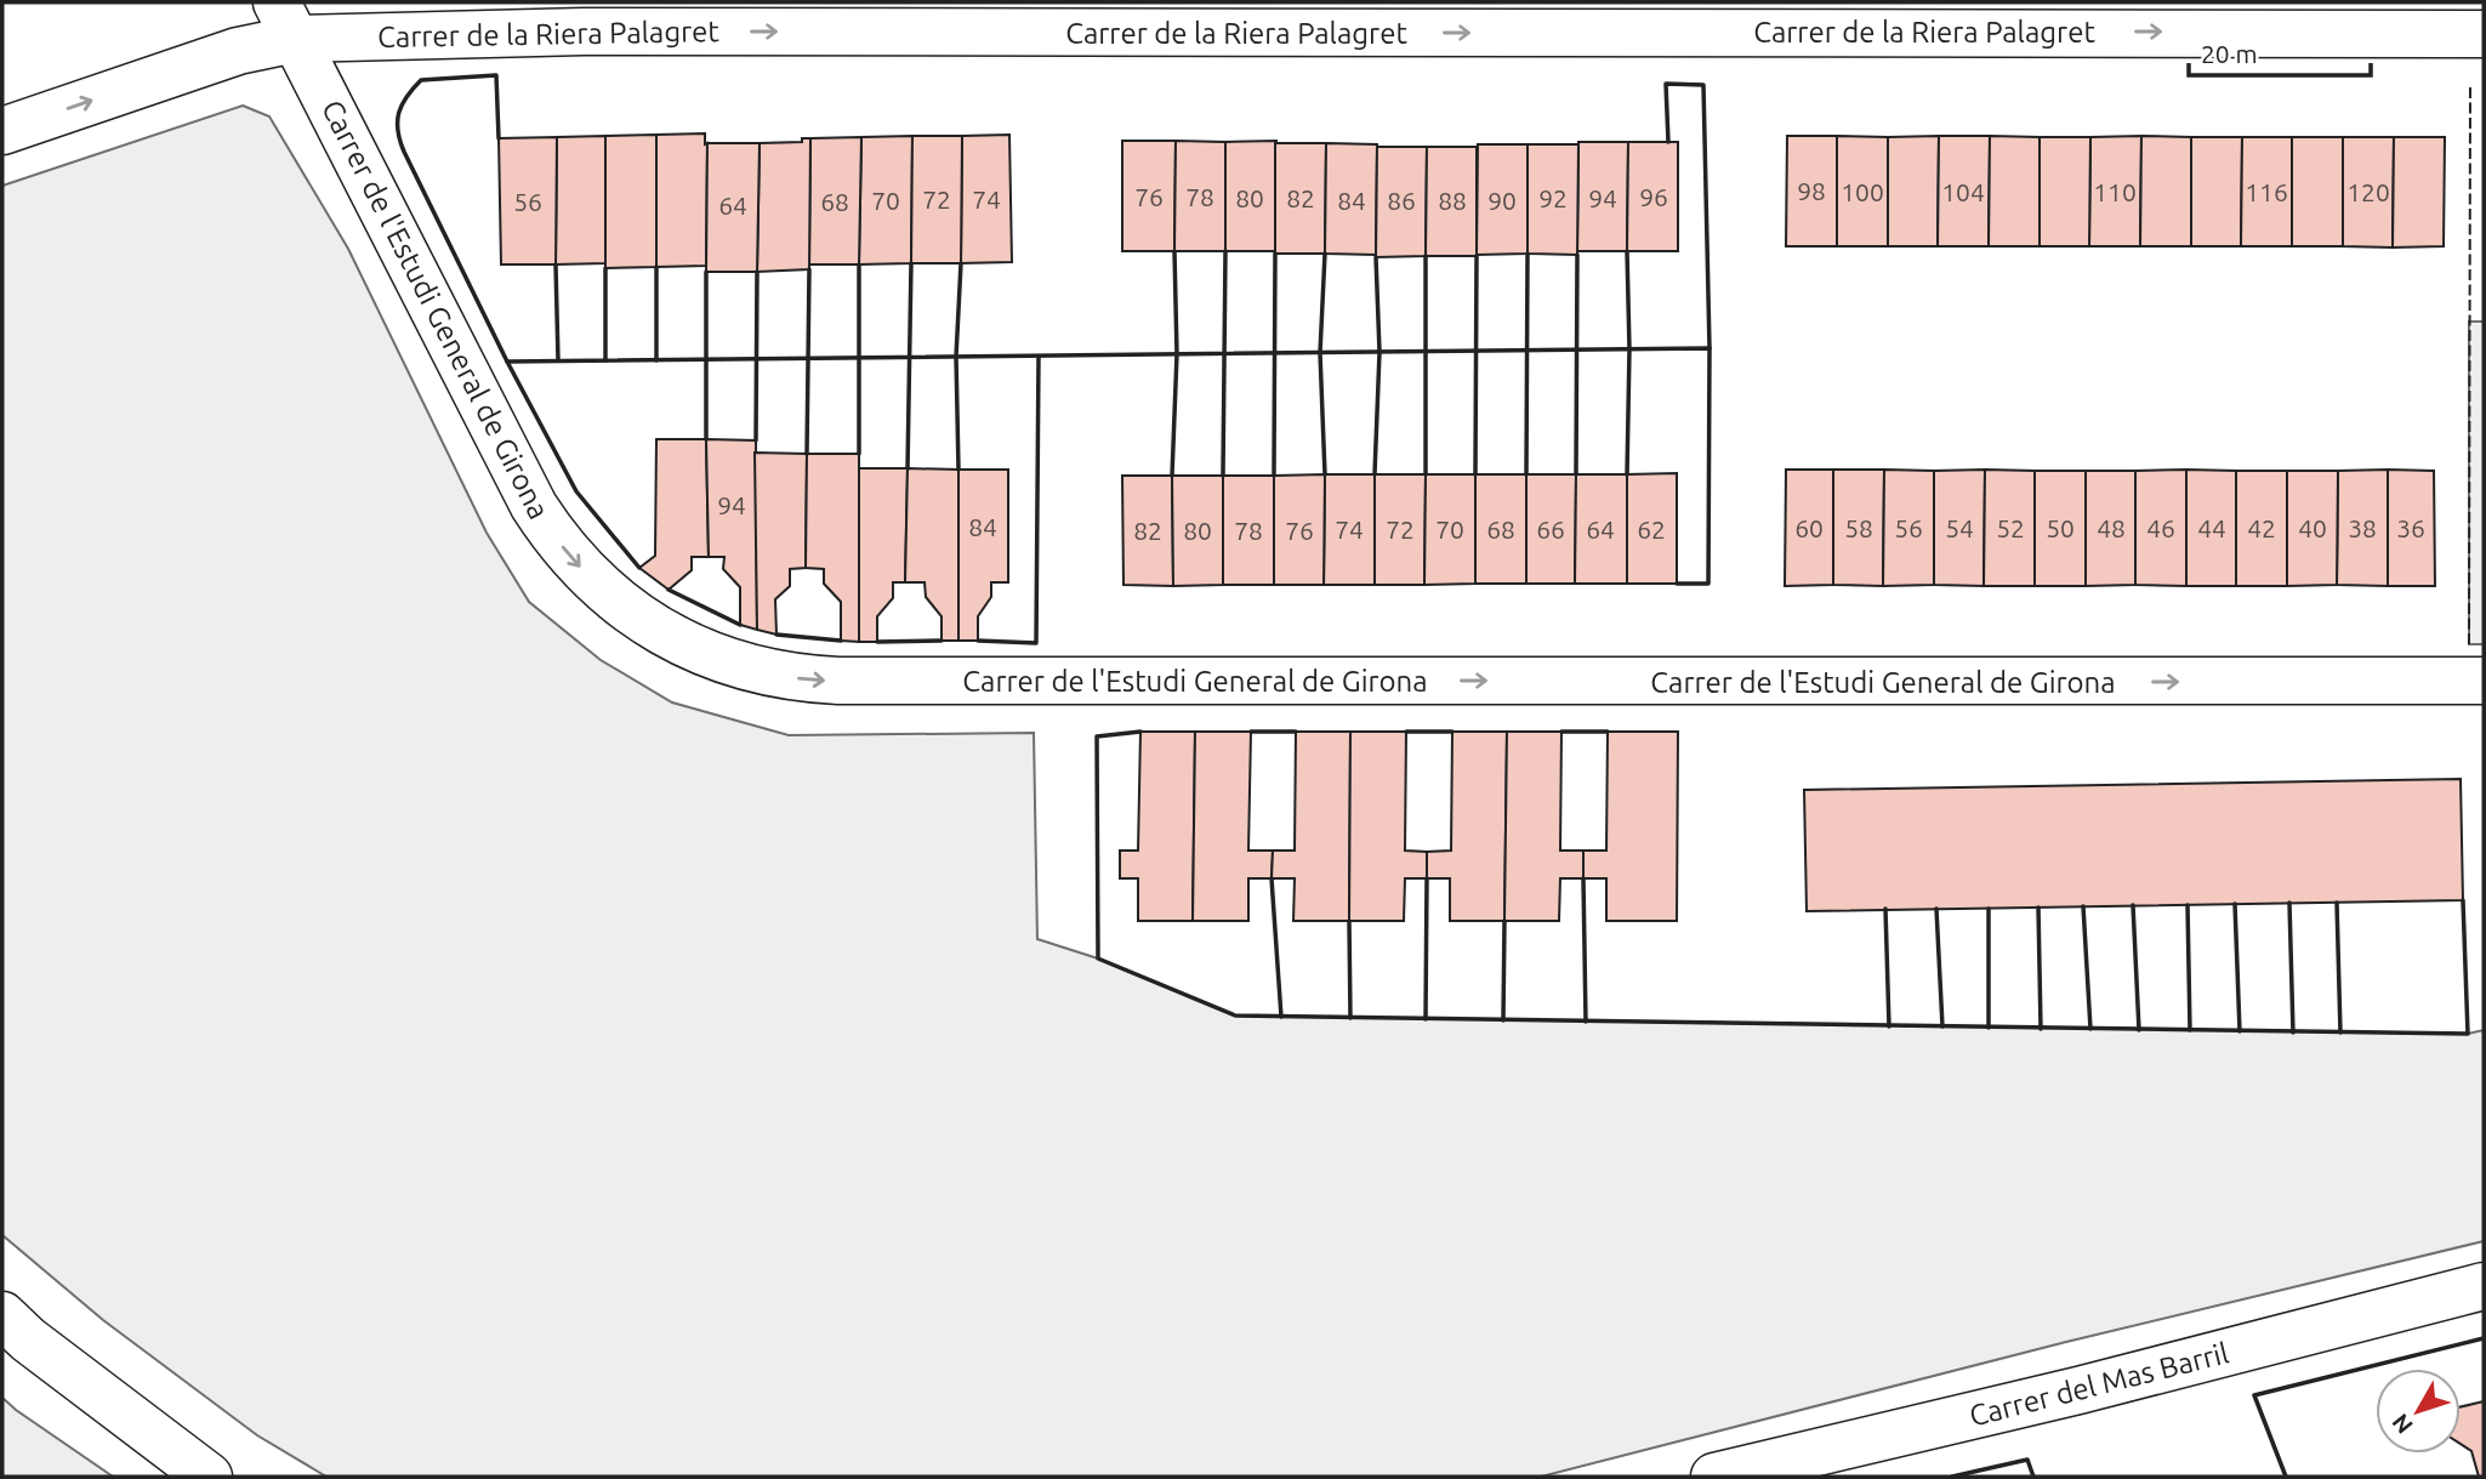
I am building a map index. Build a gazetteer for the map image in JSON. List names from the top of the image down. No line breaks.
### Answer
{"streets":{"street":["Carrer de la Riera Palagret","Carrer de l'Estudi General de Girona","Carrer del Mas Barril"]},"crossings":[["Carrer de la Riera Palagret","Carrer de l'Estudi General de Girona"]],"one_way":["Carrer de la Riera Palagret","Carrer de l'Estudi General de Girona"],"house_numbers":["98","100","104","110","116","120","76","78","96","80","82","92","94","72","74","70","84","86","88","90","56","68","64","94","84","60","58","56","54","52","50","48","46","44","42","40","38","36","74","72","70","68","66","64","62","82","80","78","76"],"scale_bar":"20 m","north":"bottom left"}
